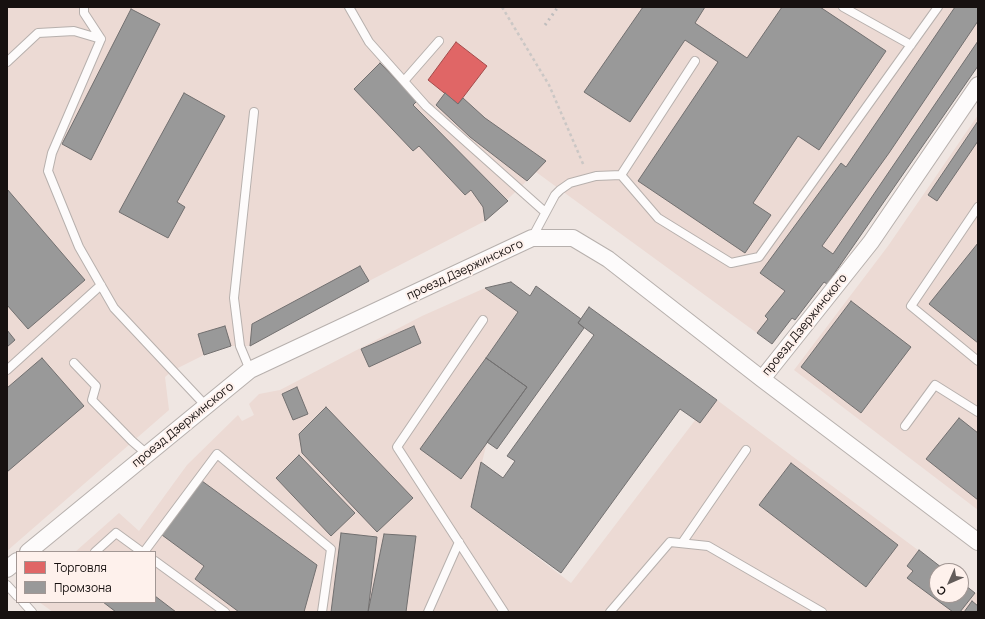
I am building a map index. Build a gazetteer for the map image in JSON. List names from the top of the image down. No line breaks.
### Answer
{"streets":{"street":["проезд Дзержинского"]},"legend":["Торговля","Промзона"],"north":"bottom left"}
